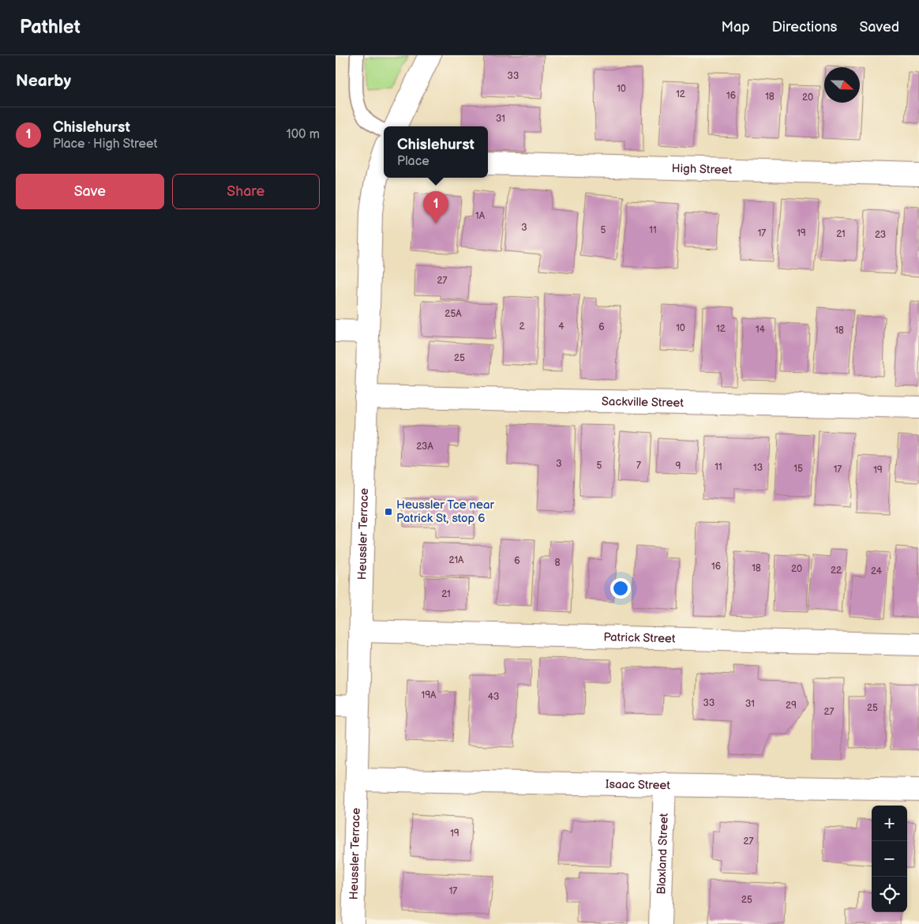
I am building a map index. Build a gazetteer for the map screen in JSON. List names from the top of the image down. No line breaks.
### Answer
{"streets":{"street":["High Street","Sackville Street","Heussler Terrace","Patrick Street","Isaac Street","Blaxland Street"]},"crossings":[["Sackville Street","Heussler Terrace"],["Heussler Terrace","Patrick Street"],["Heussler Terrace","Isaac Street"],["Isaac Street","Blaxland Street"]],"places":{"transit":["Heussler Tce near Patrick St, stop 6"]},"house_numbers":["33","10","12","16","18","20","31","1A","3","5","11","17","19","21","23","27","25A","2","4","6","10","12","14","18","25","23A","3","5","7","9","11","13","15","17","19","21A","6","8","16","18","20","22","24","21","19A","43","33","31","29","25","27","19","27","17","25"],"north":"right","page":{"header":"Pathlet","nav":["Map","Directions","Saved"],"heading":"Nearby","list":[{"mark":"1","name":"Chislehurst","note":"Place · High Street","value":"100 m"}],"popup":["Chislehurst","Place"],"buttons":["Save","Share"],"pins":"1","map_buttons":["+","−"]}}
